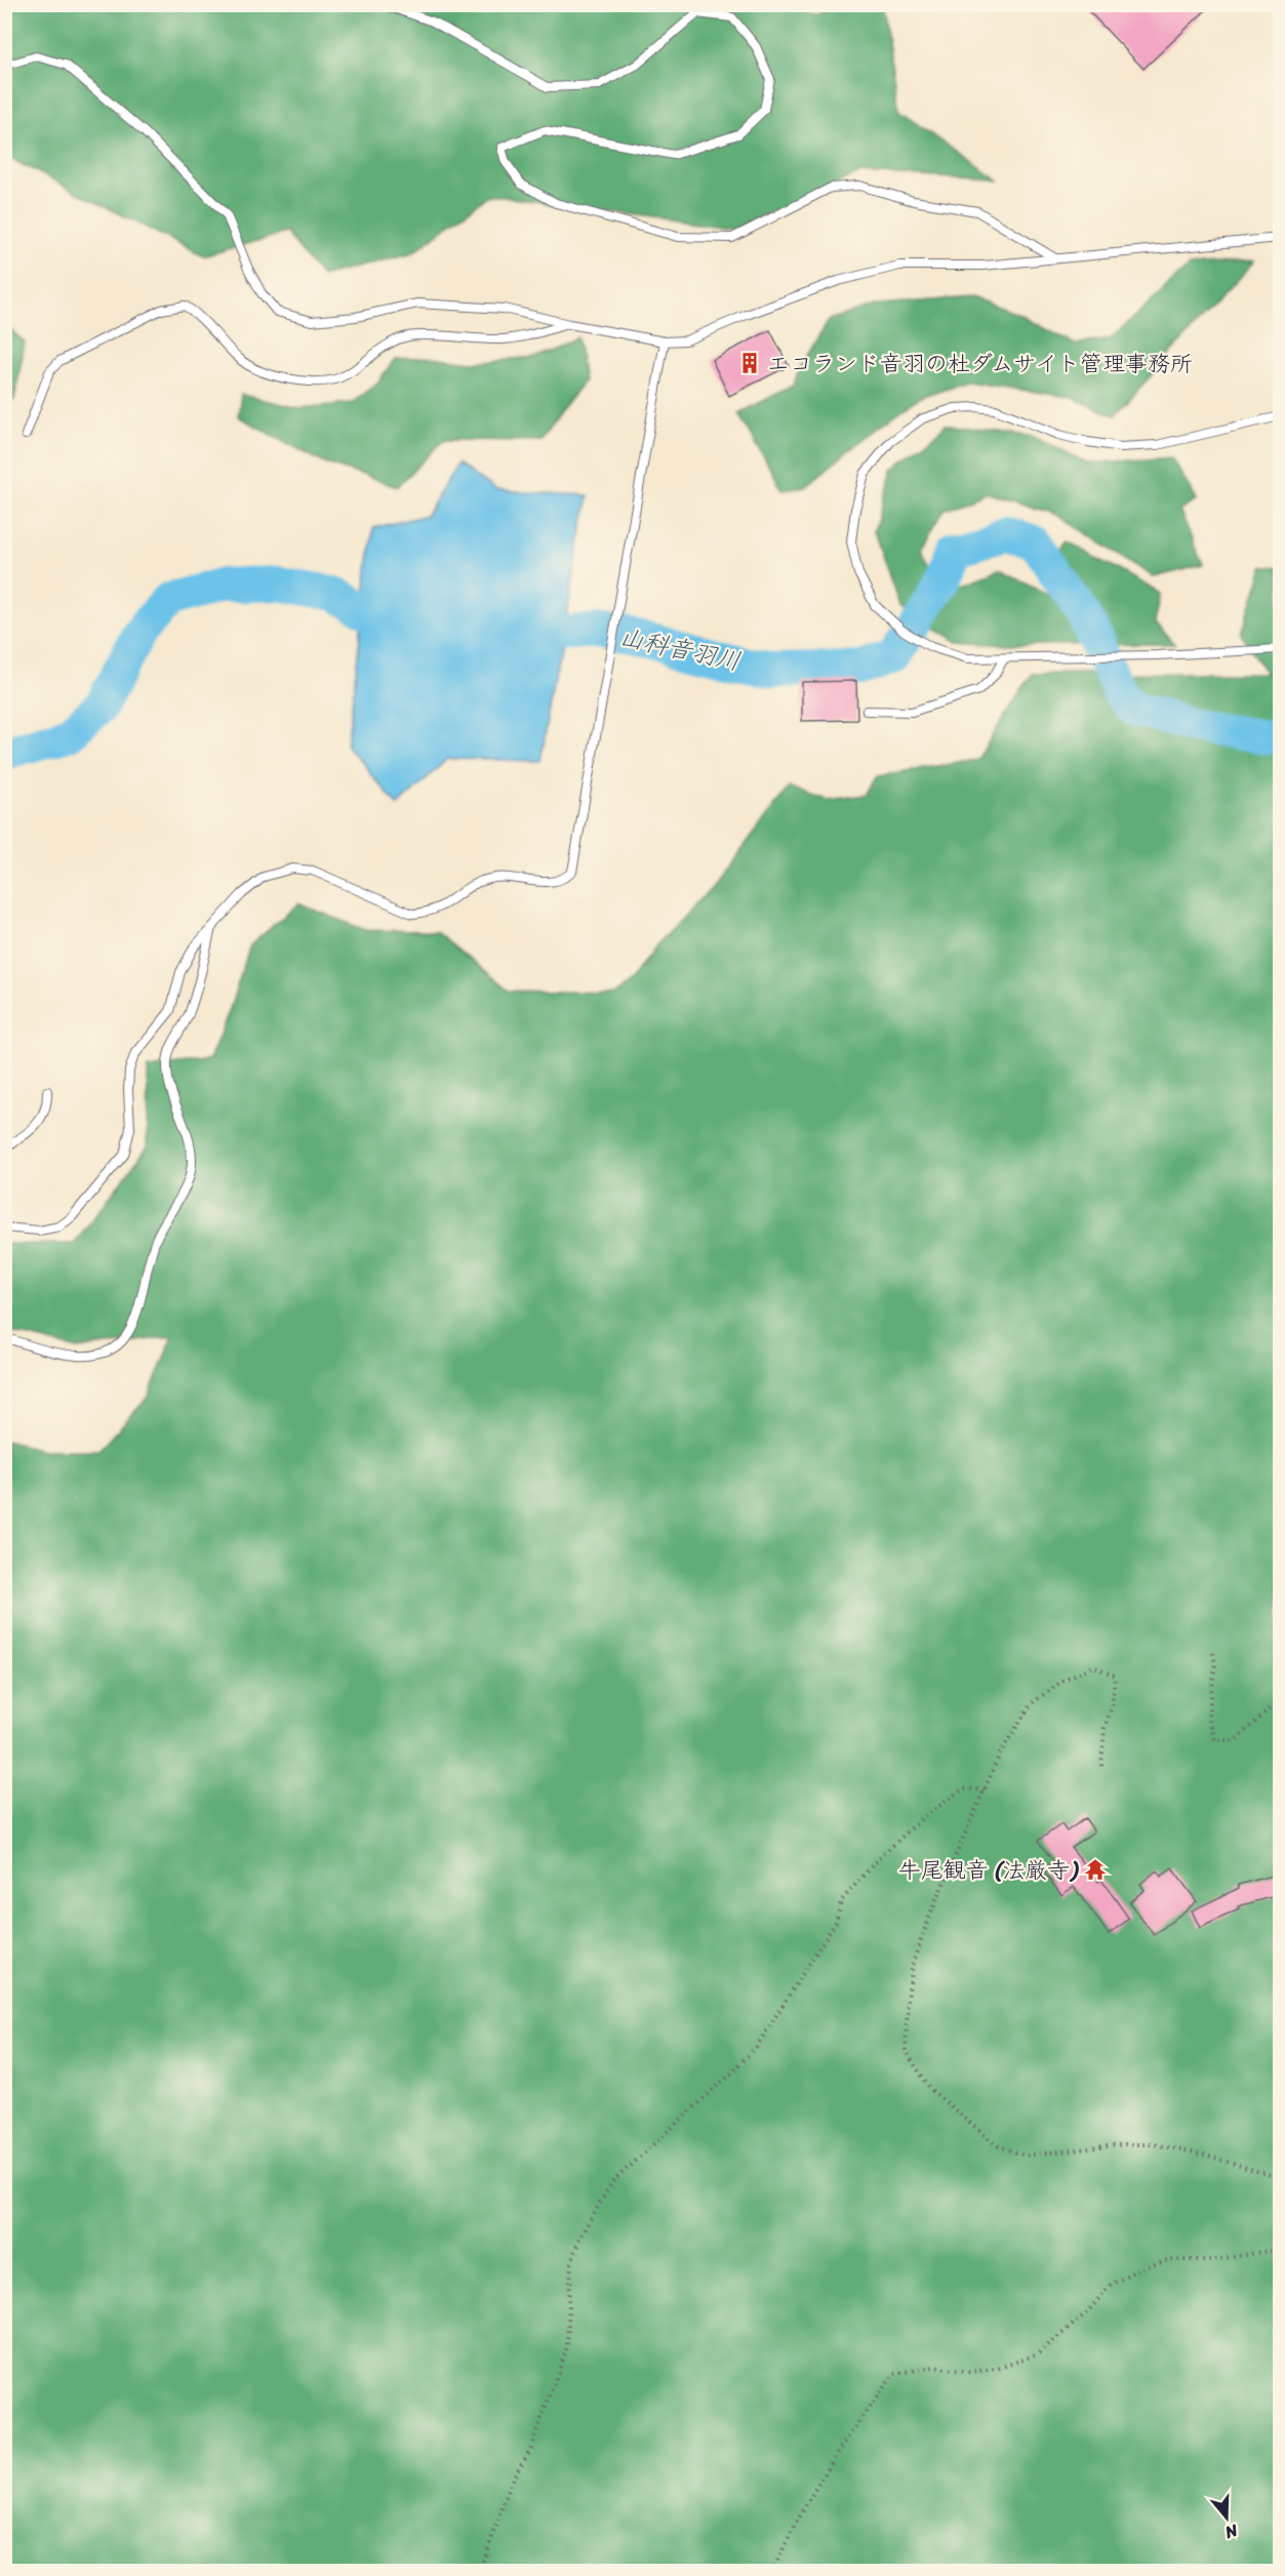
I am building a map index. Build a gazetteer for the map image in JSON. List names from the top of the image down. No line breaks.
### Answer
{"water":["山科音羽川"],"places":{"building":["エコランド音羽の杜ダムサイト管理事務所"],"temple":["牛尾観音 (法厳寺)"]},"north":"bottom"}
